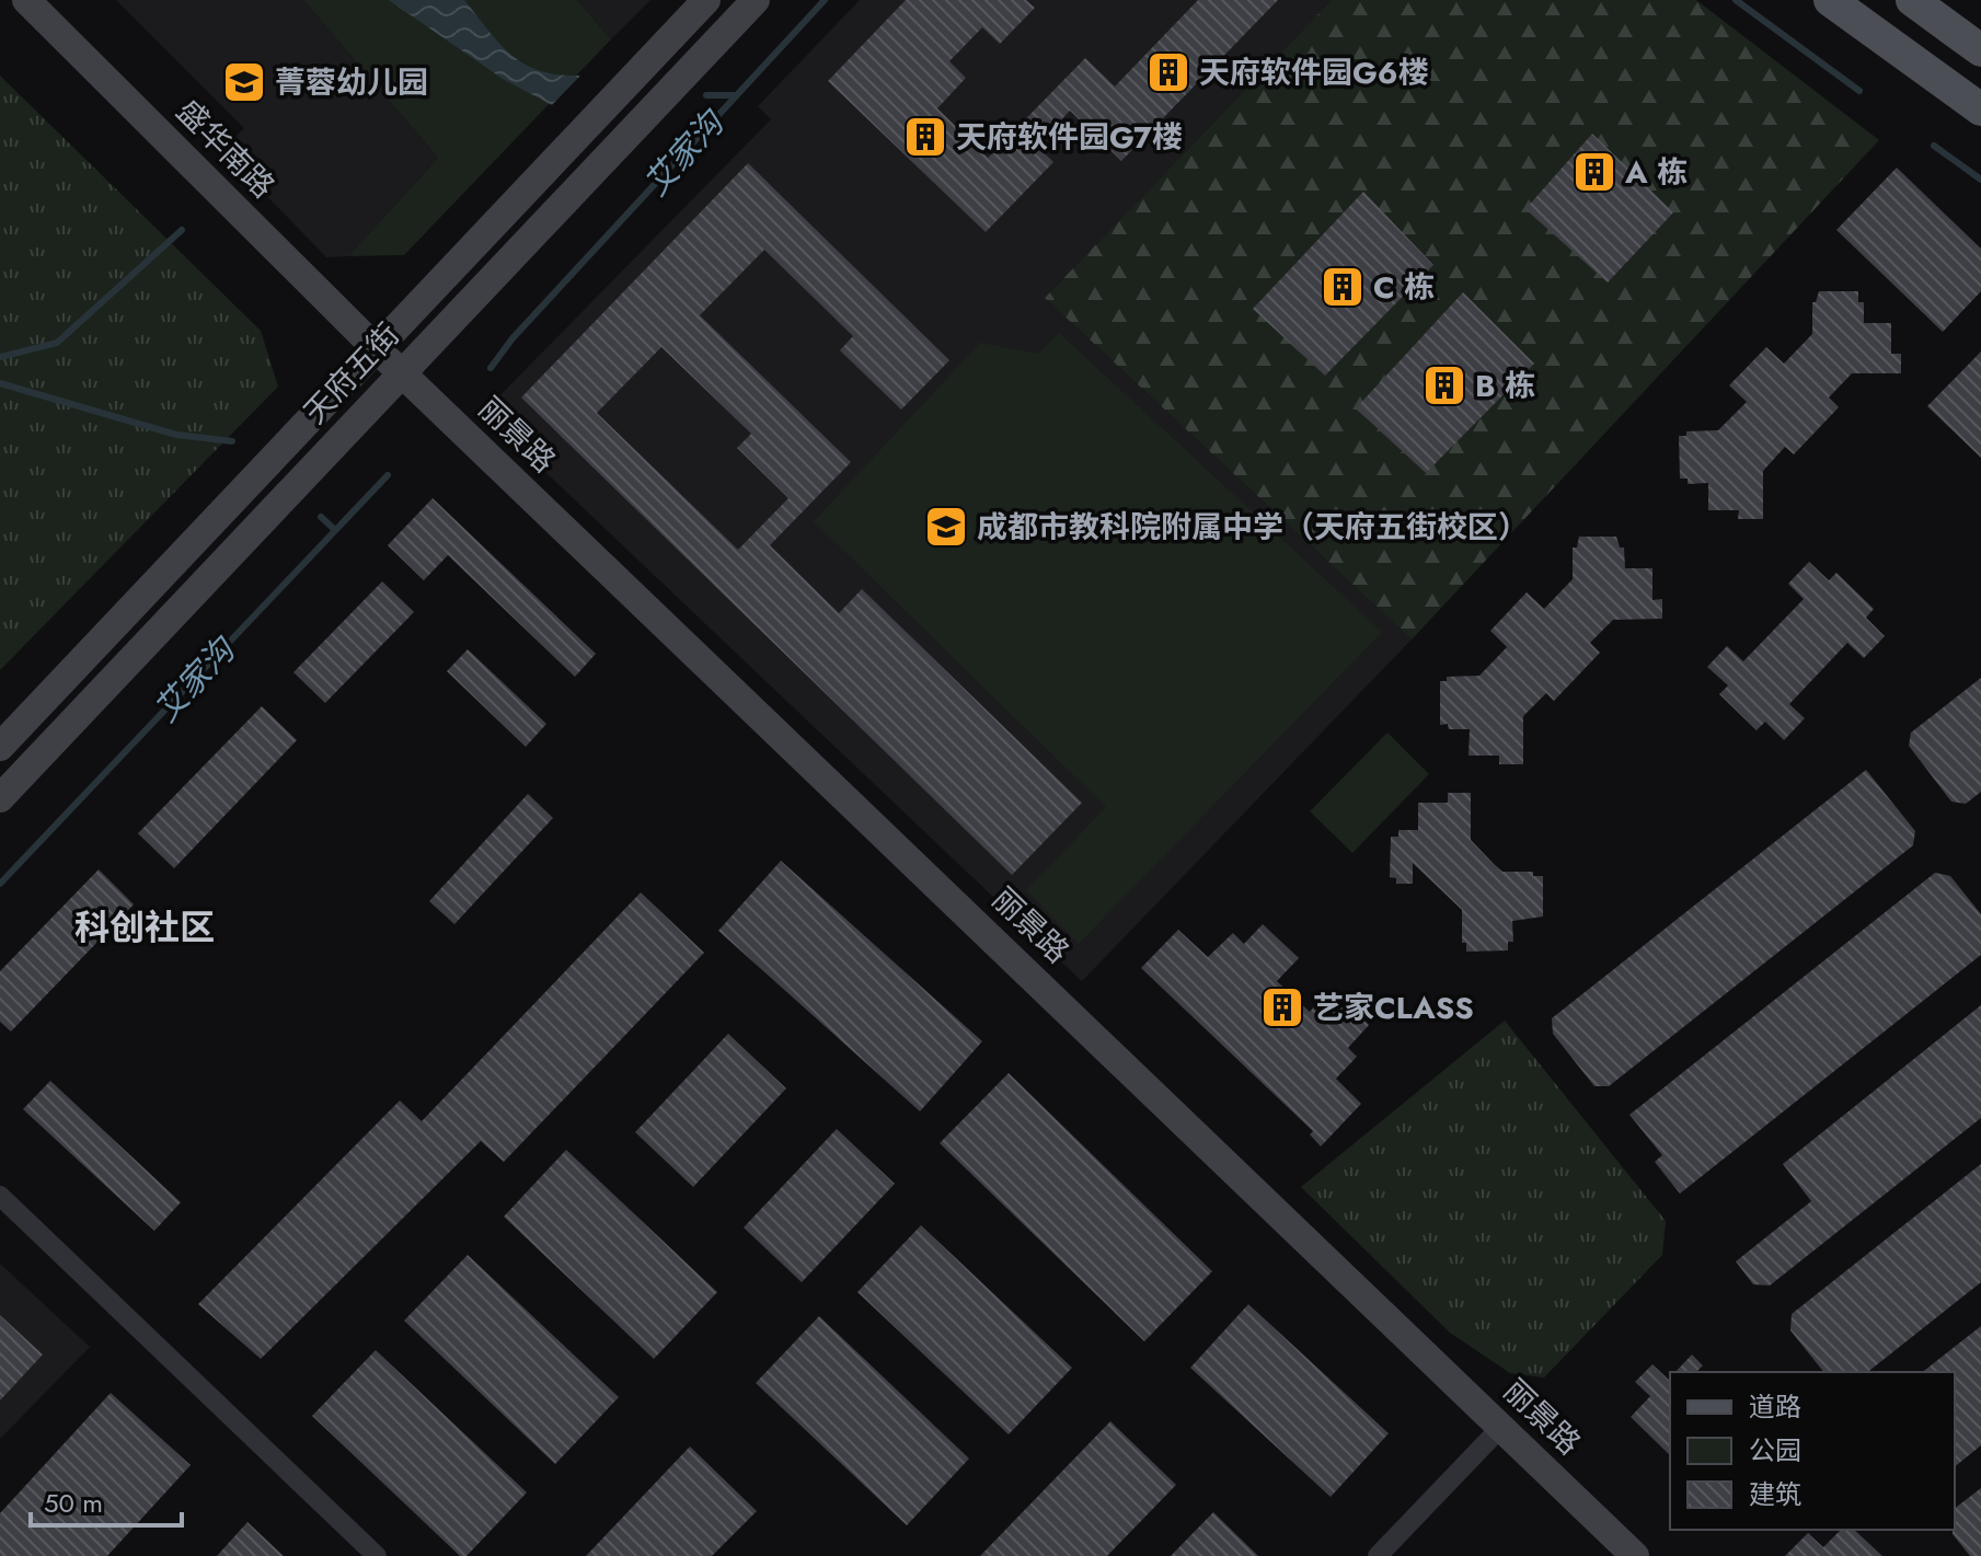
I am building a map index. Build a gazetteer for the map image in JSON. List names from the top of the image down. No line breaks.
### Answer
{"streets":{"street":["盛华南路","天府五街","丽景路"]},"crossings":[["盛华南路","天府五街"],["盛华南路","丽景路"],["天府五街","丽景路"]],"districts":["科创社区"],"water":["艾家沟"],"places":{"building":["天府软件园G6楼","天府软件园G7楼","A 栋","C 栋","B 栋","艺家CLASS"],"school or university":["菁蓉幼儿园","成都市教科院附属中学（天府五街校区）"]},"legend":["道路","公园","建筑"],"scale_bar":"50 m"}
